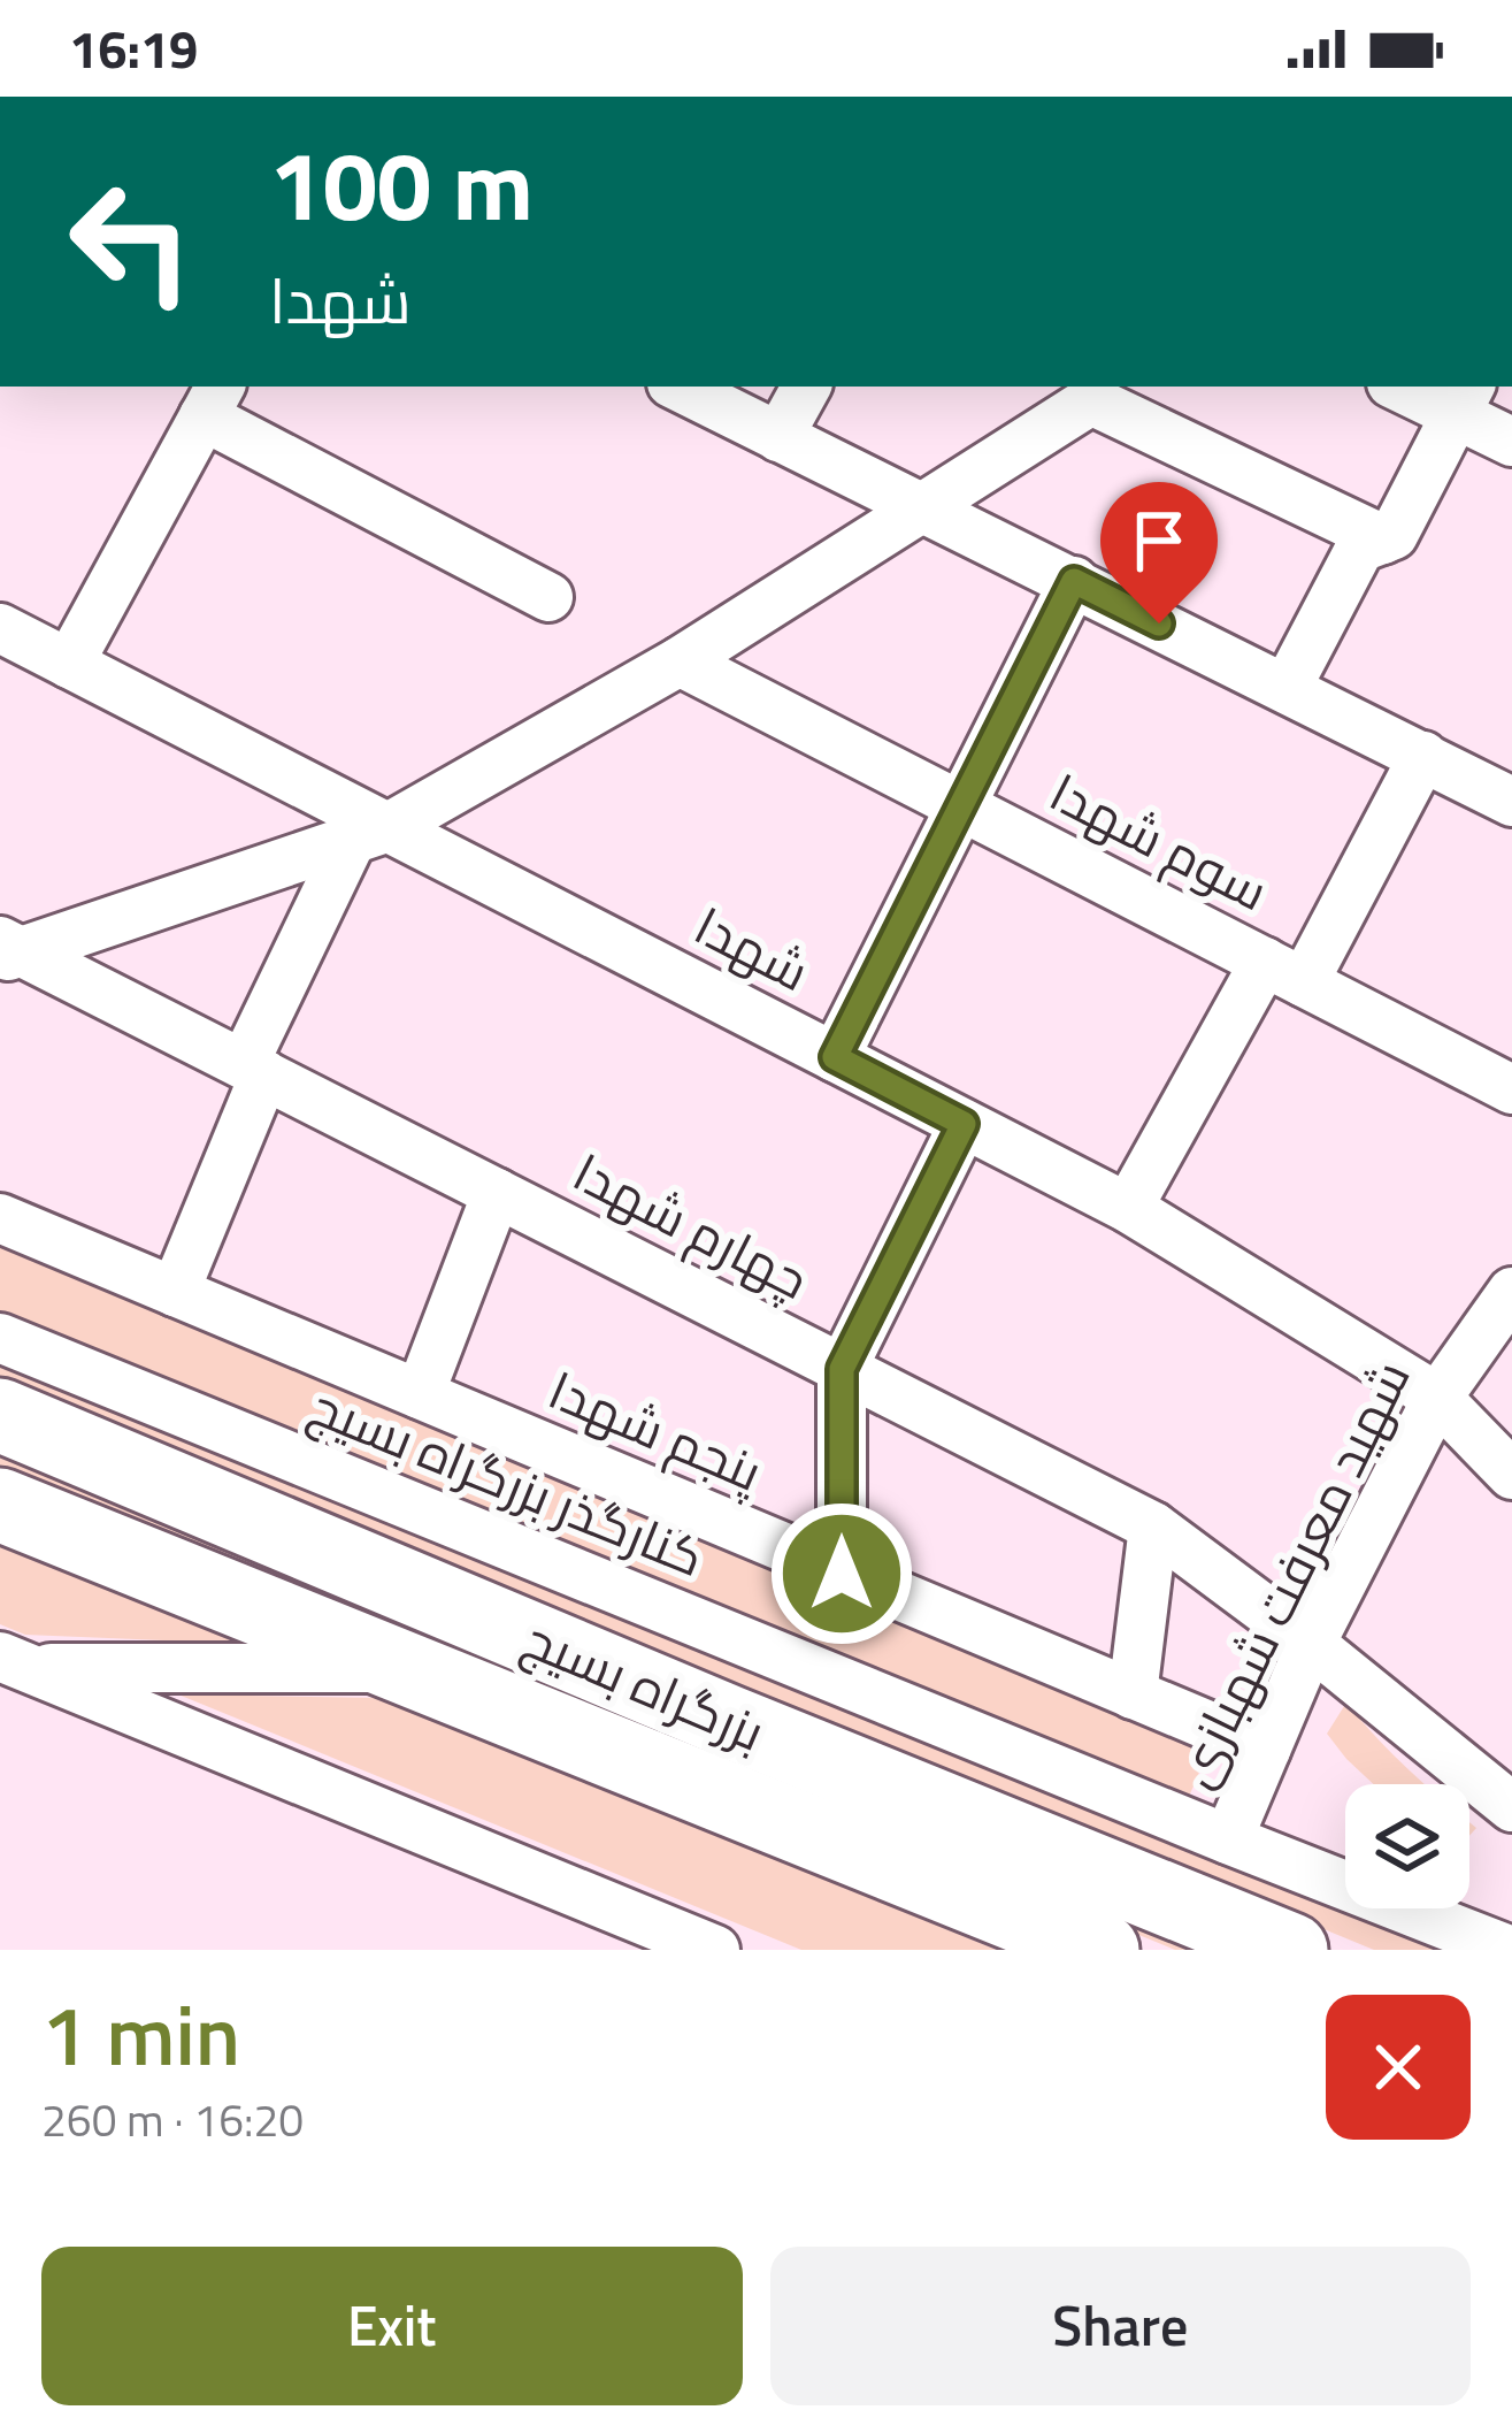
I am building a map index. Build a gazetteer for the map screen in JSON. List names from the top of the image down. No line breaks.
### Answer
{"streets":{"highway":["بزرگراه بسیج"],"street":["سوم شهدا","شهدا","چهارم شهدا","پنجم شهدا","کنارگذر بزرگراه بسیج","شهید معرفت شهبازی"]},"crossings":[["شهدا","شهید معرفت شهبازی"],["چهارم شهدا","شهید معرفت شهبازی"],["پنجم شهدا","شهید معرفت شهبازی"],["کنارگذر بزرگراه بسیج","شهید معرفت شهبازی"]],"page":{"status":"16:19","turn":["100 m","شهدا"],"heading":["1 min","260 m · 16:20"],"buttons":["Exit","Share"]}}
